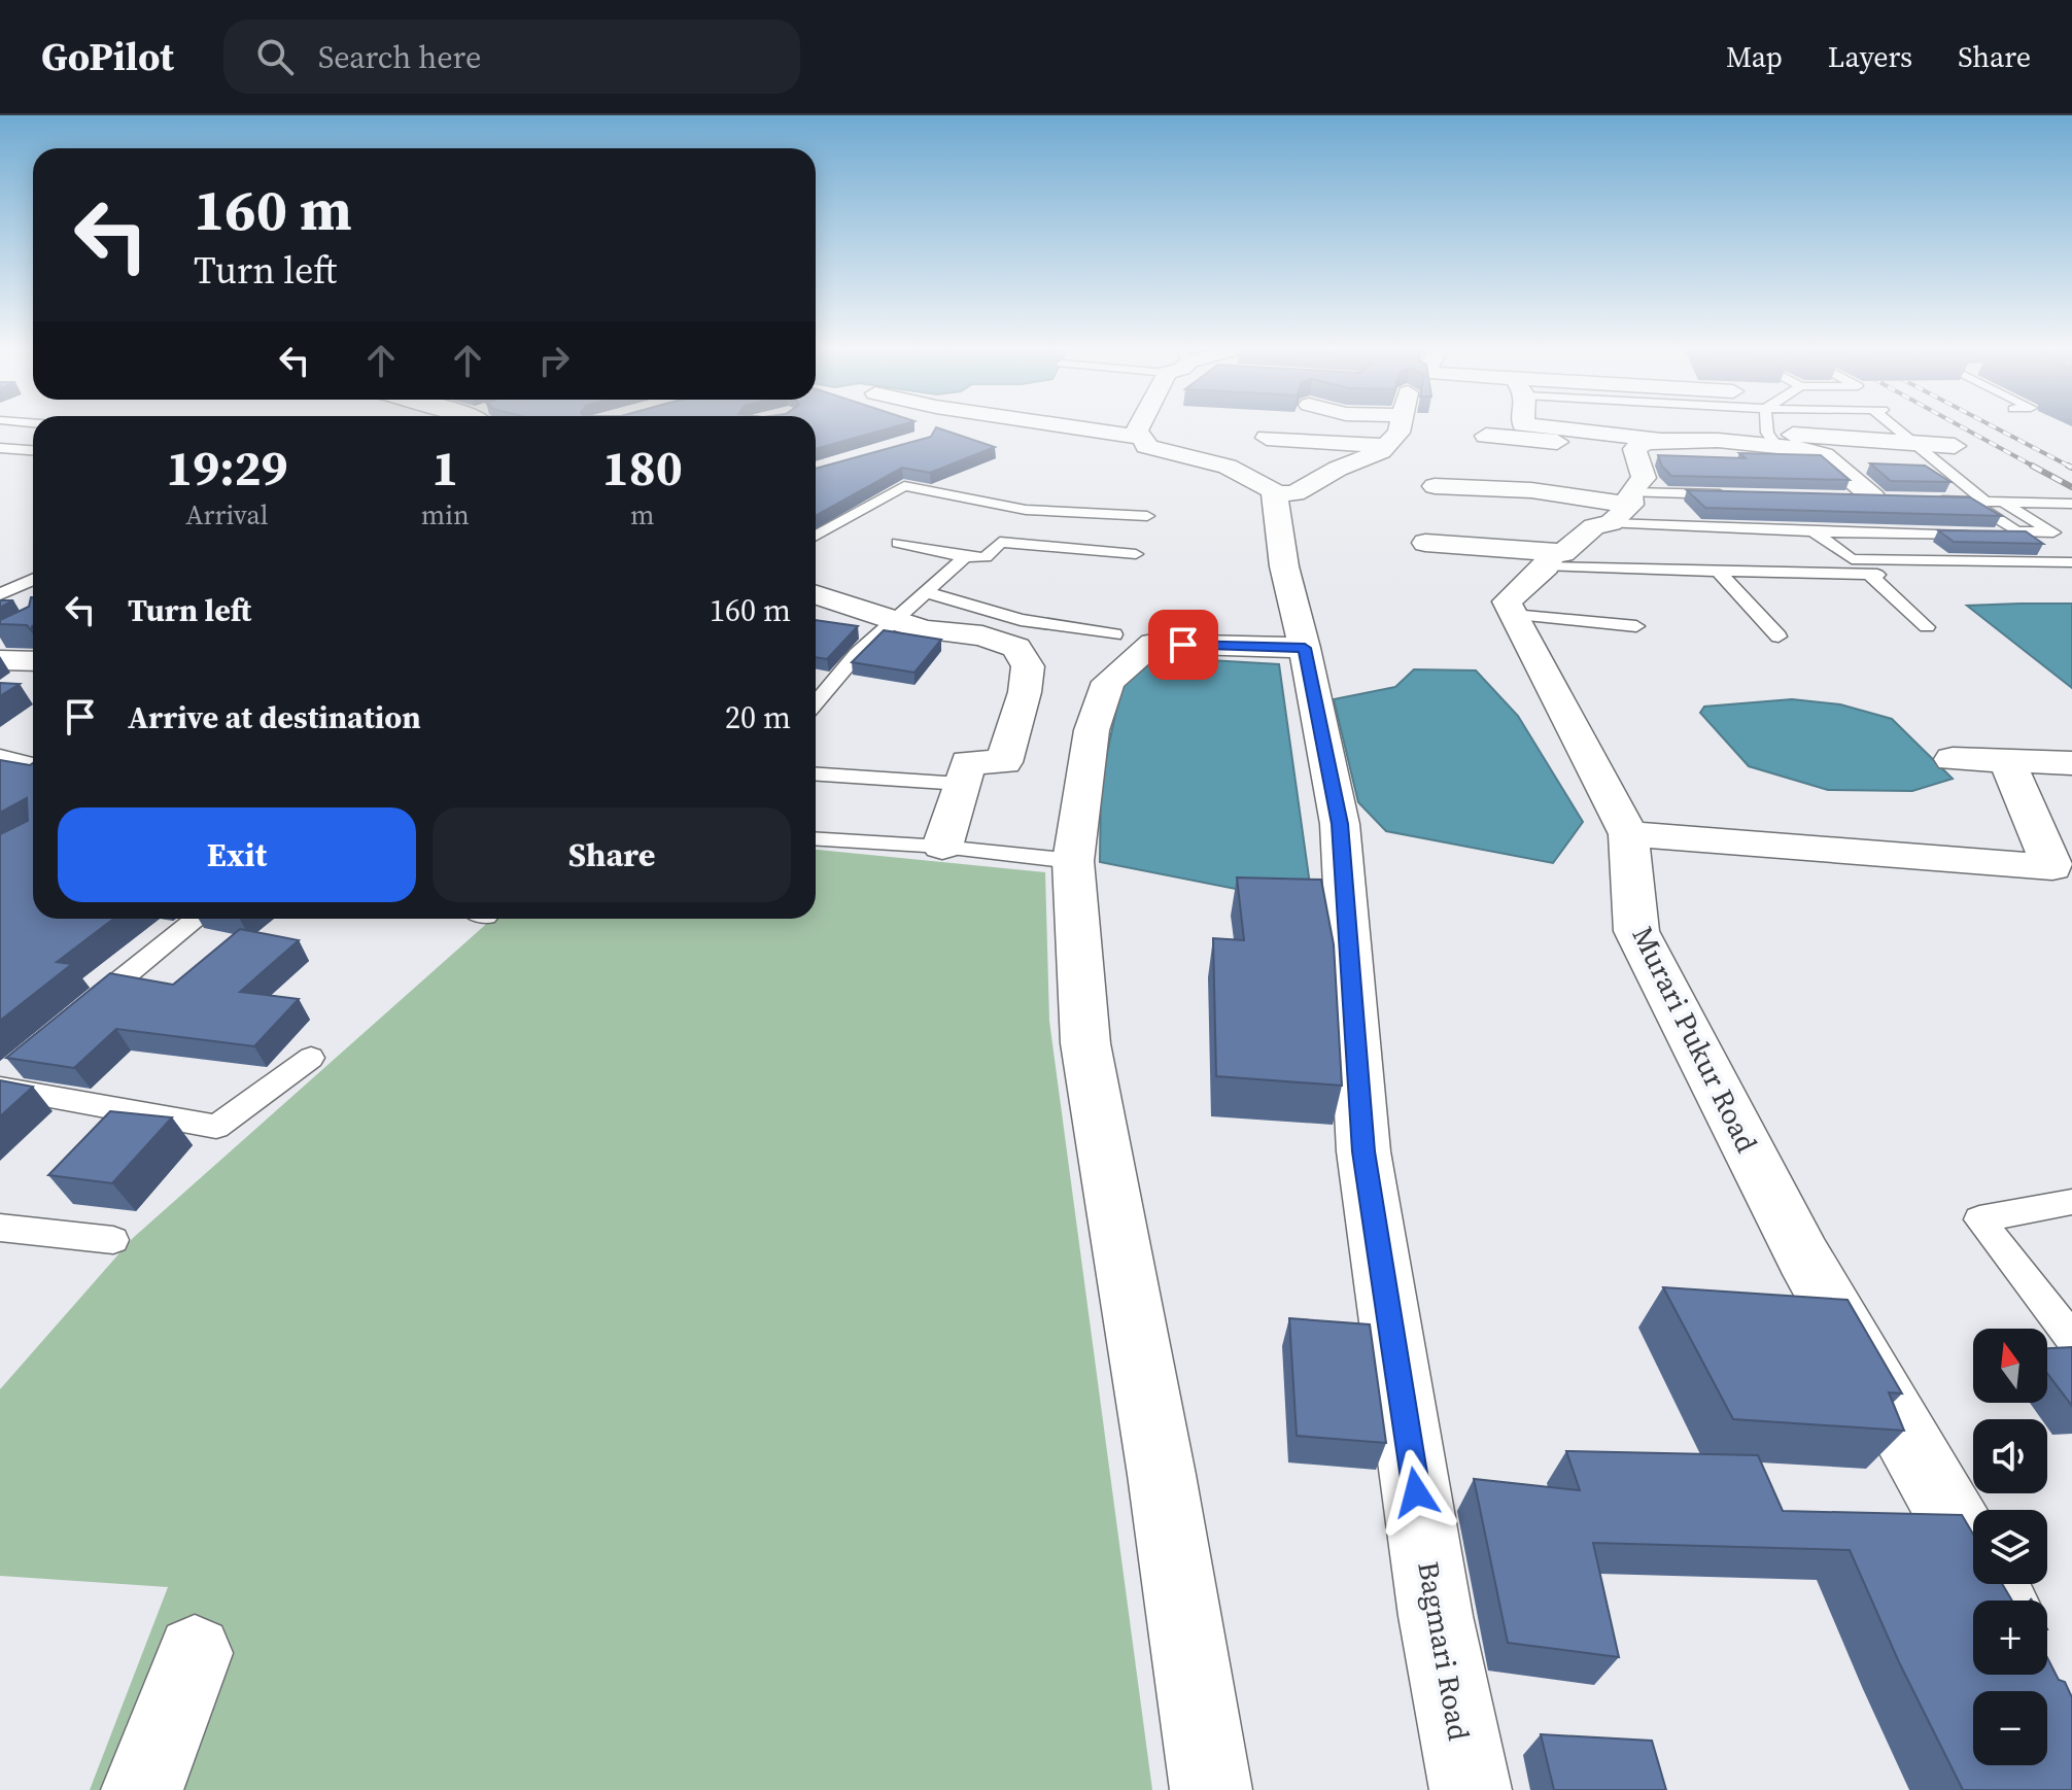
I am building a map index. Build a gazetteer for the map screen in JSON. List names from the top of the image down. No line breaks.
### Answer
{"streets":{"street":["Murari Pukur Road","Bagmari Road"]},"north":"top","page":{"header":"GoPilot","search":"Search here","nav":["Map","Layers","Share"],"turn":["160 m","Turn left"],"eta":["19:29","Arrival","1","min","180","m"],"list":[{"name":"Turn left","value":"160 m"},{"name":"Arrive at destination","value":"20 m"}],"buttons":["Exit","Share"],"map_buttons":["+","−"]}}
